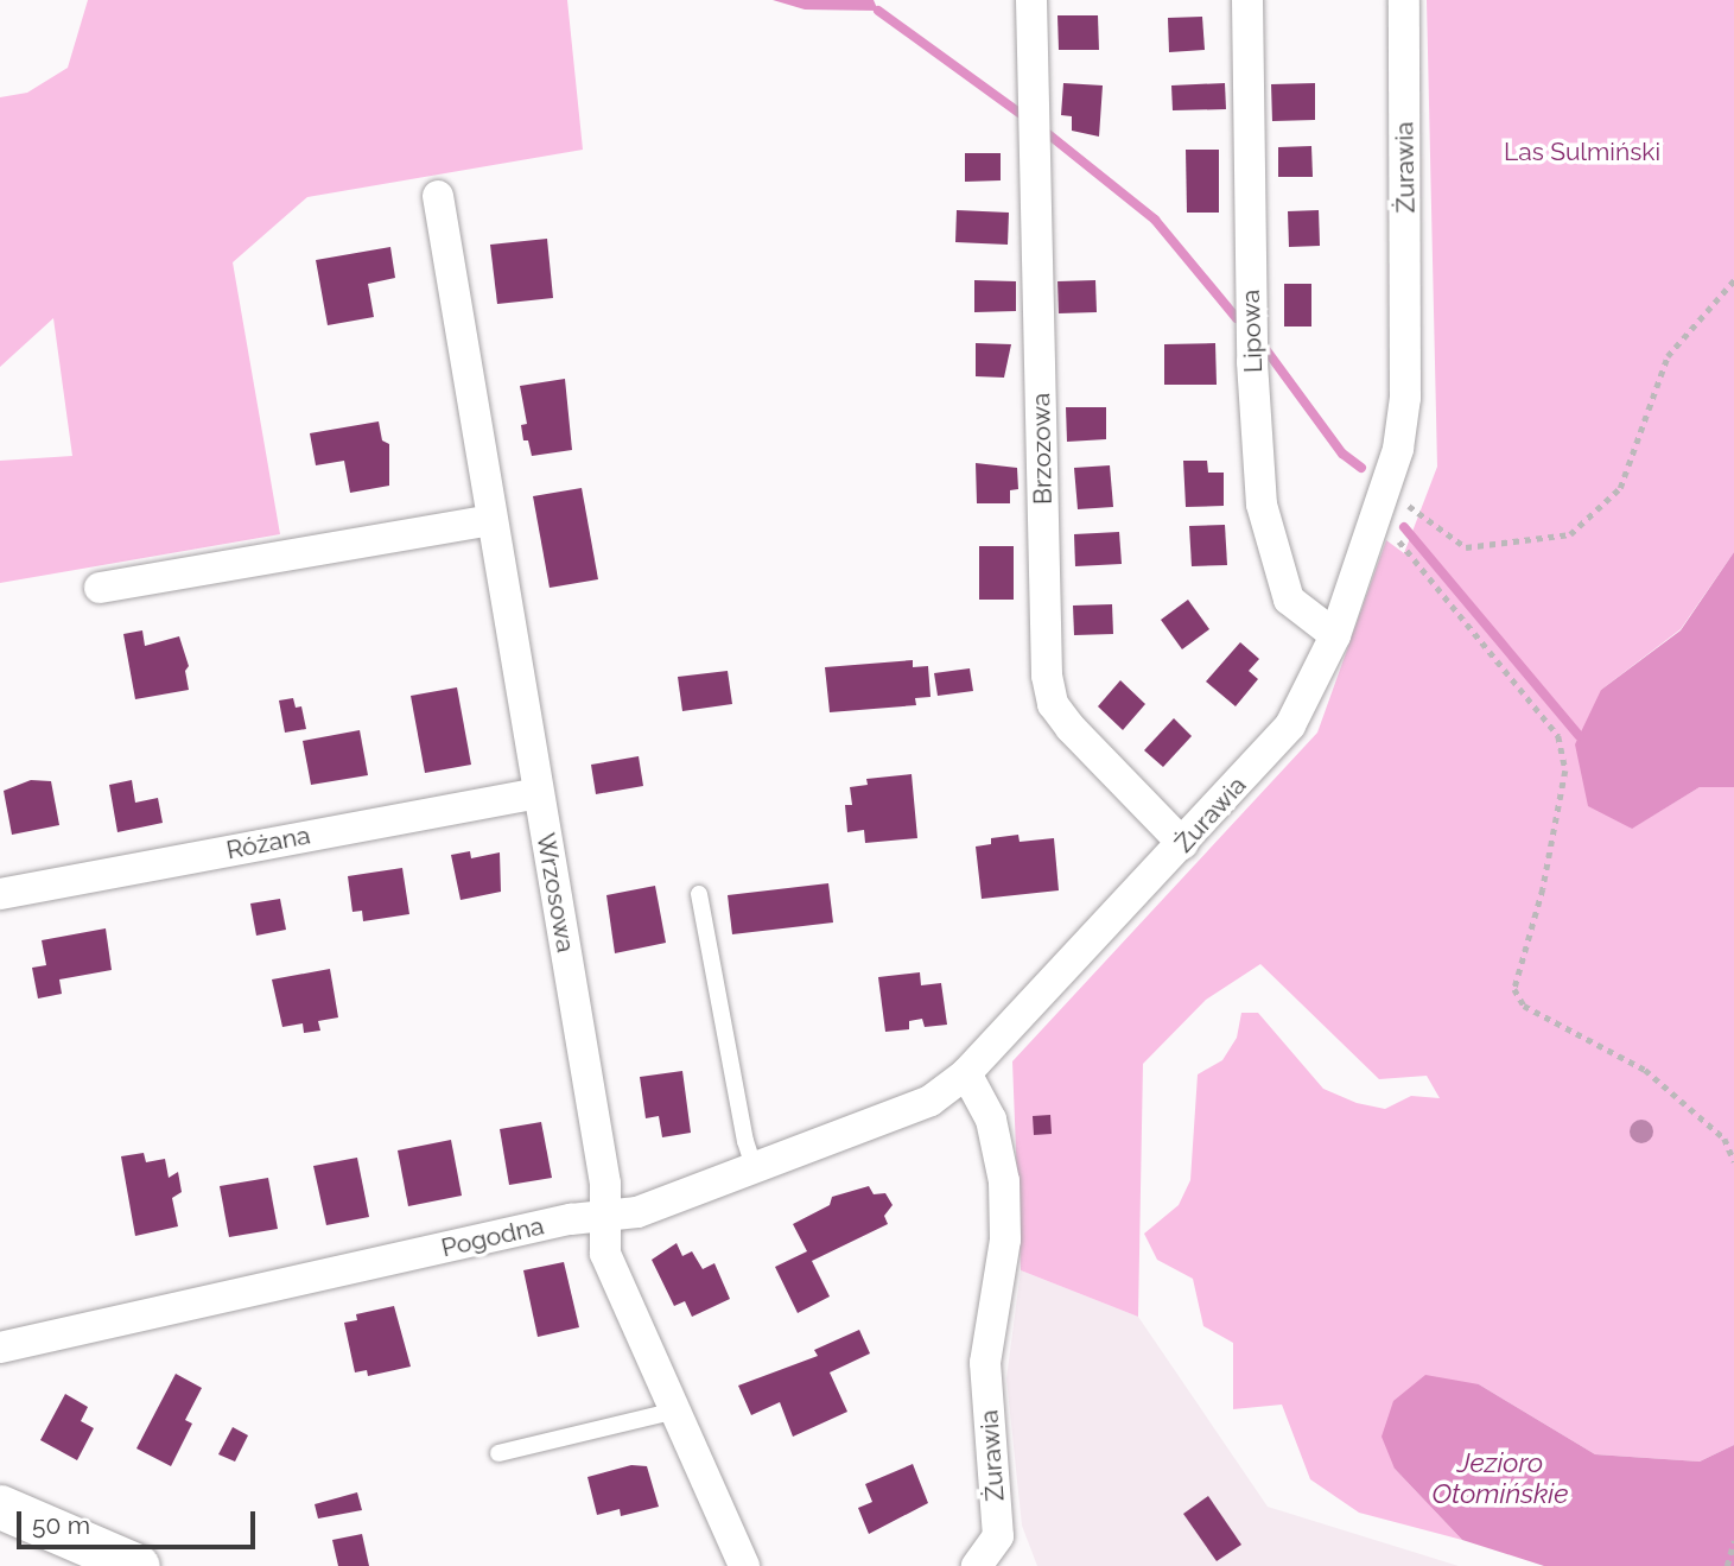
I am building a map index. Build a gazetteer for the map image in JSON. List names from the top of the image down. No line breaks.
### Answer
{"streets":{"street":["Żurawia","Lipowa","Brzozowa","Różana","Wrzosowa","Pogodna"]},"crossings":[["Żurawia","Lipowa"],["Żurawia","Brzozowa"],["Żurawia","Pogodna"],["Różana","Wrzosowa"],["Wrzosowa","Pogodna"]],"water":["Jezioro Otomińskie"],"parks":["Las Sulmiński"],"scale_bar":"50 m"}
